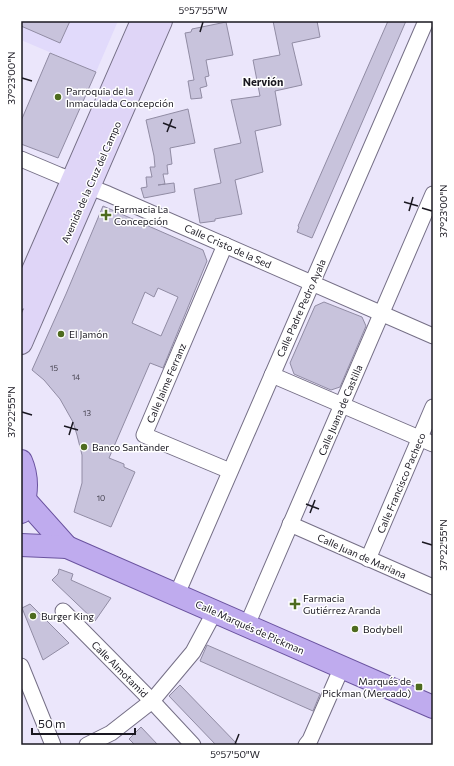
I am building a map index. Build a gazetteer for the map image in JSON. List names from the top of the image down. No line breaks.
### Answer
{"streets":{"main road":["Avenida de la Cruz del Campo","Calle Marqués de Pickman"],"street":["Calle Cristo de la Sed","Calle Padre Pedro Ayala","Calle Jaime Ferranz","Calle Juana de Castilla","Calle Francisco Pacheco","Calle Juan de Mariana","Calle Almotamid"]},"crossings":[["Avenida de la Cruz del Campo","Calle Cristo de la Sed"],["Calle Cristo de la Sed","Calle Padre Pedro Ayala"],["Calle Cristo de la Sed","Calle Jaime Ferranz"],["Calle Cristo de la Sed","Calle Juana de Castilla"],["Calle Padre Pedro Ayala","Calle Jaime Ferranz"],["Calle Padre Pedro Ayala","Calle Marqués de Pickman"],["Calle Juana de Castilla","Calle Juan de Mariana"],["Calle Juana de Castilla","Calle Marqués de Pickman"],["Calle Francisco Pacheco","Calle Juan de Mariana"]],"districts":["Nervión"],"places":{"other":["Parroquia de la Inmaculada Concepción","El Jamón","Banco Santander","Burger King","Bodybell"],"health":["Farmacia La Concepción","Farmacia Gutiérrez Aranda"],"transit":["Marqués de Pickman (Mercado)"]},"house_numbers":["15","14","13","10"],"scale_bar":"50 m","coordinates":["5°57'55\"W","37°23'00\"N","37°22'55\"N","5°57'50\"W"]}
